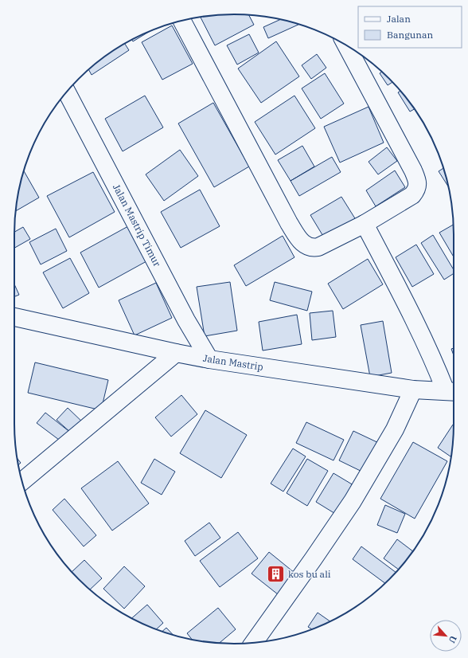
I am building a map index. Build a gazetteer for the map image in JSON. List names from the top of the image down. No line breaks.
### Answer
{"streets":{"street":["Jalan Mastrip Timur","Jalan Mastrip"]},"crossings":[["Jalan Mastrip Timur","Jalan Mastrip"]],"places":{"building":["kos bu ali"]},"legend":["Jalan","Bangunan"],"north":"bottom right"}
